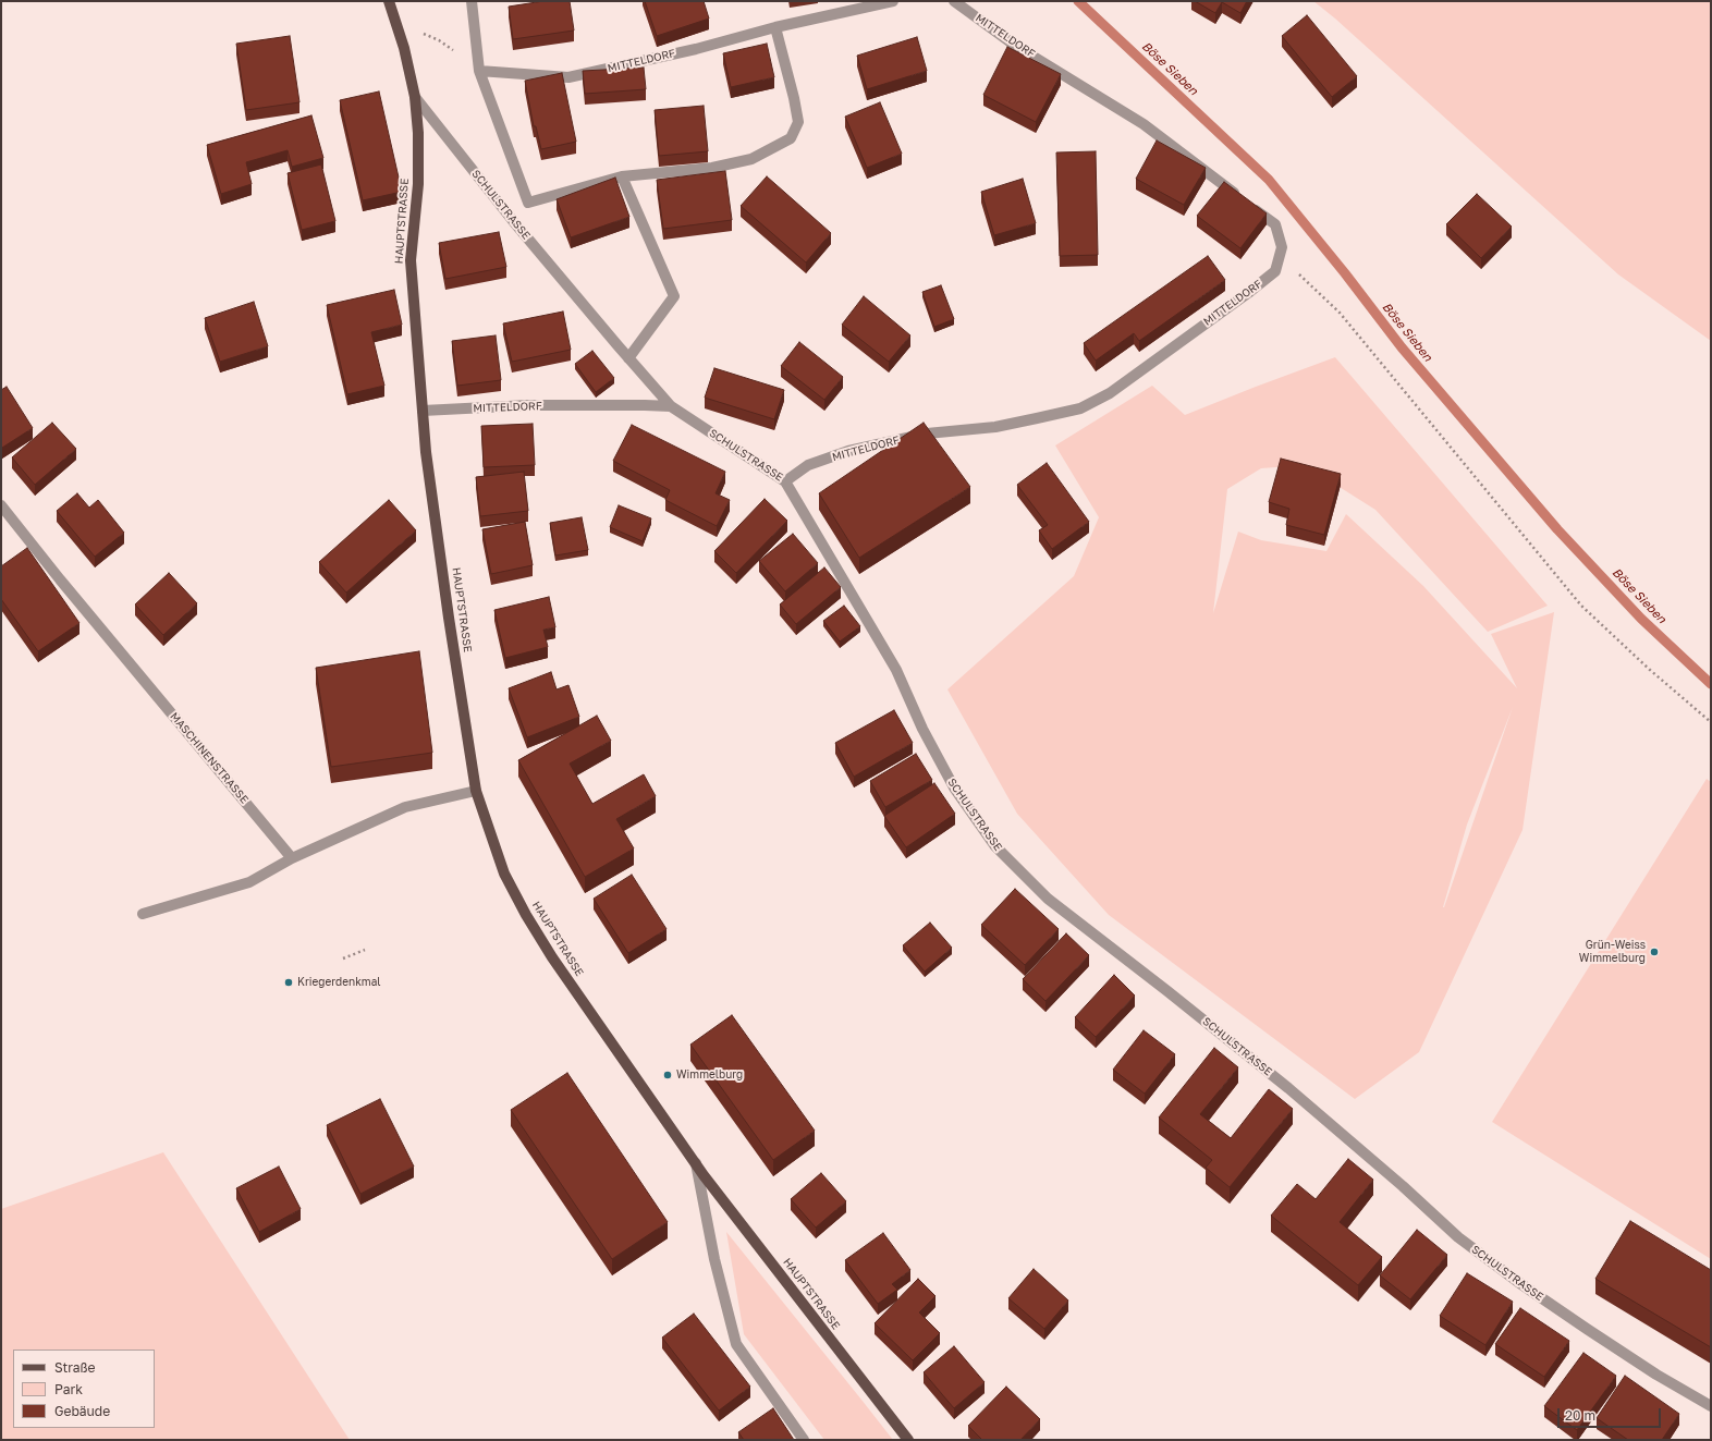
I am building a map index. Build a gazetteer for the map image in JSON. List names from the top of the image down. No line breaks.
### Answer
{"streets":{"main road":["HAUPTSTRASSE"],"street":["MITTELDORF","SCHULSTRASSE","MASCHINENSTRASSE"]},"crossings":[["MITTELDORF","SCHULSTRASSE"],["MITTELDORF","HAUPTSTRASSE"],["SCHULSTRASSE","HAUPTSTRASSE"]],"water":["Böse Sieben"],"places":["Grün-Weiss Wimmelburg","Kriegerdenkmal","Wimmelburg"],"legend":["Straße","Park","Gebäude"],"scale_bar":"20 m"}
